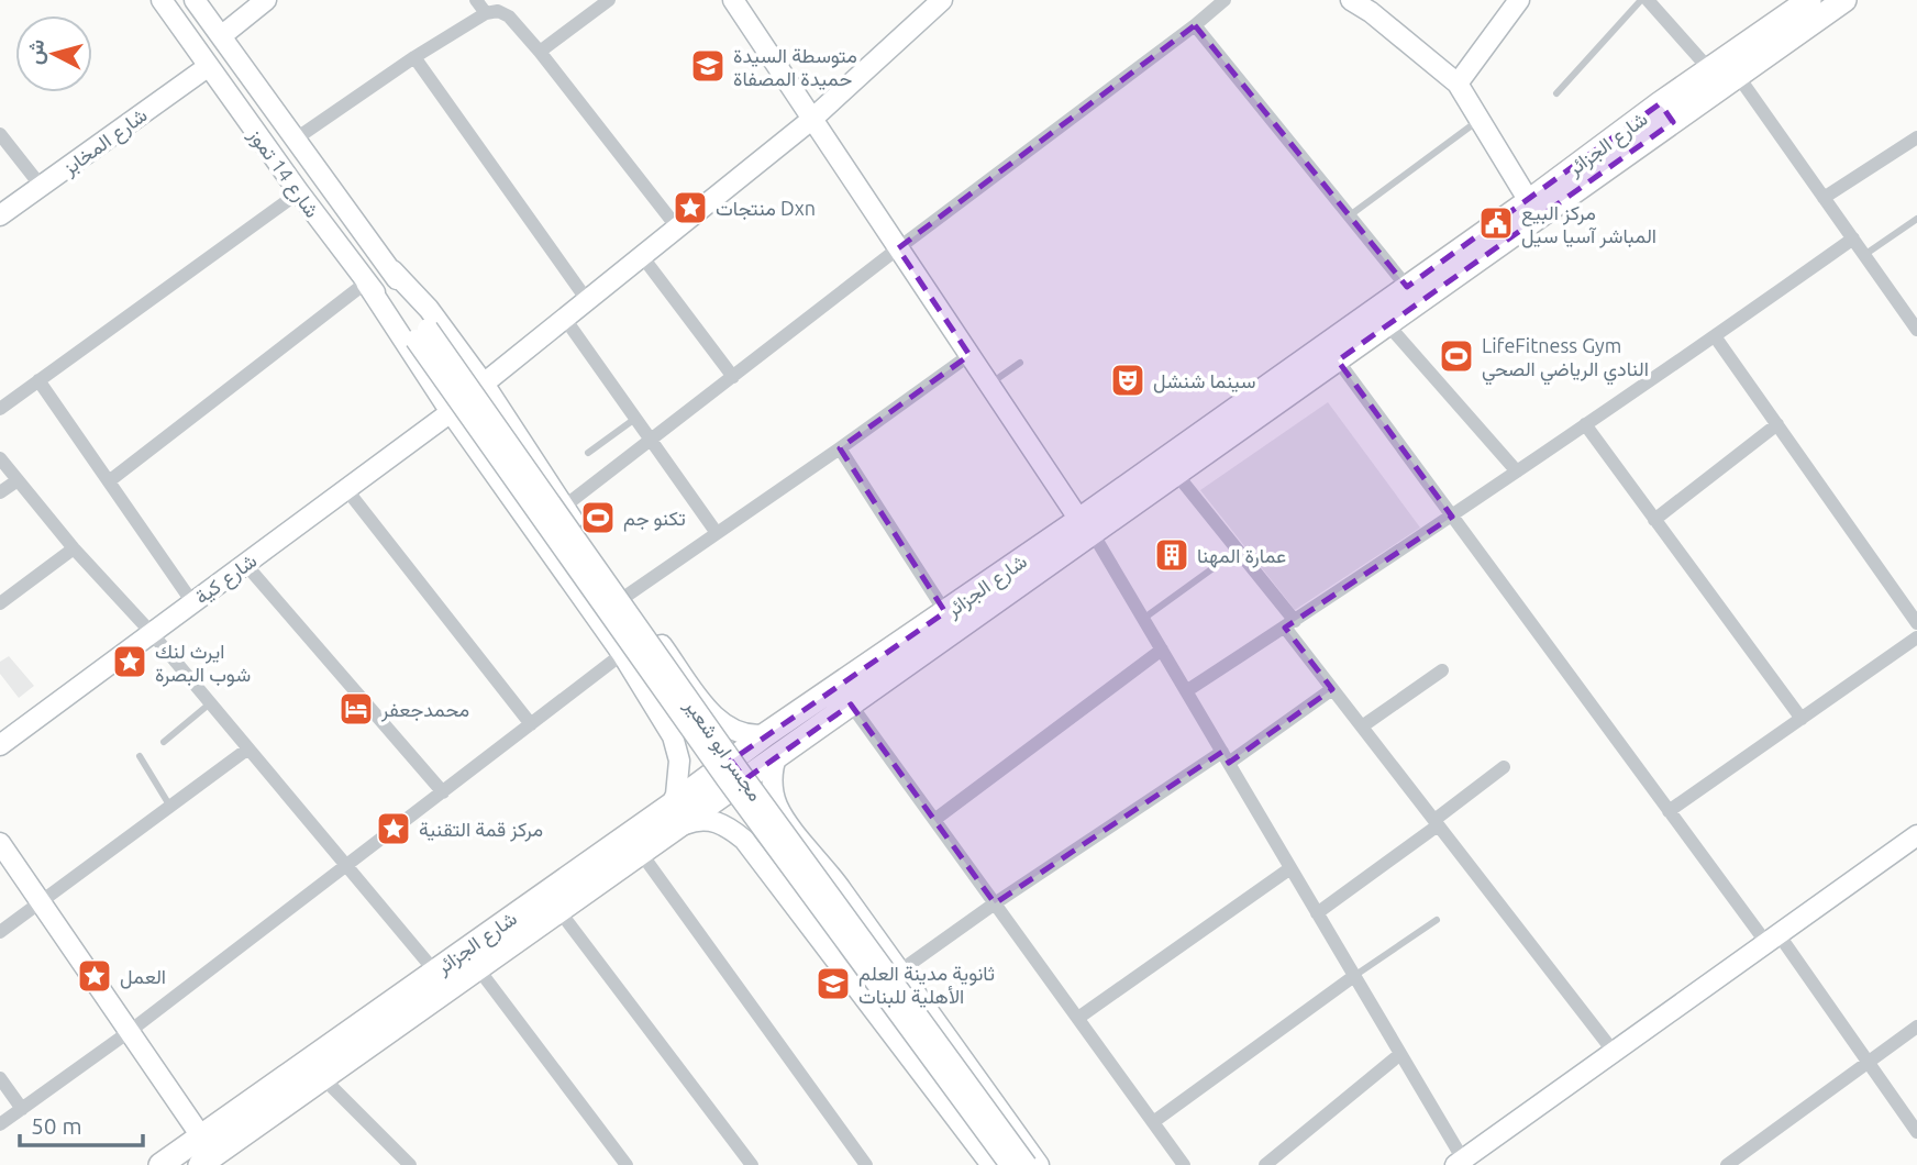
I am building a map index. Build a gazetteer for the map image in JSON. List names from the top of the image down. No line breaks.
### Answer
{"streets":{"main road":["شارع المخابز","شارع الجزائر","شارع 14 تموز","شارع كية","مجسر ابو شعير"]},"crossings":[["شارع المخابز","شارع 14 تموز"],["شارع 14 تموز","مجسر ابو شعير"]],"places":{"school or university":["متوسطة السيدة حميدة المصفاة","ثانوية مدينة العلم الأهلية للبنات"],"place":["منتجات Dxn","ايرث لنك شوب البصرة","مركز قمة التقنية","العمل"],"public building":["مركز البيع المباشر آسيا سيل"],"sports":["LifeFitness Gym النادي الرياضي الصحي","تكنو جم"],"theatre":["سينما شنشل"],"building":["عمارة المهنا"],"hotel":["محمدجعفر"]},"scale_bar":"50 m","north":"left"}
